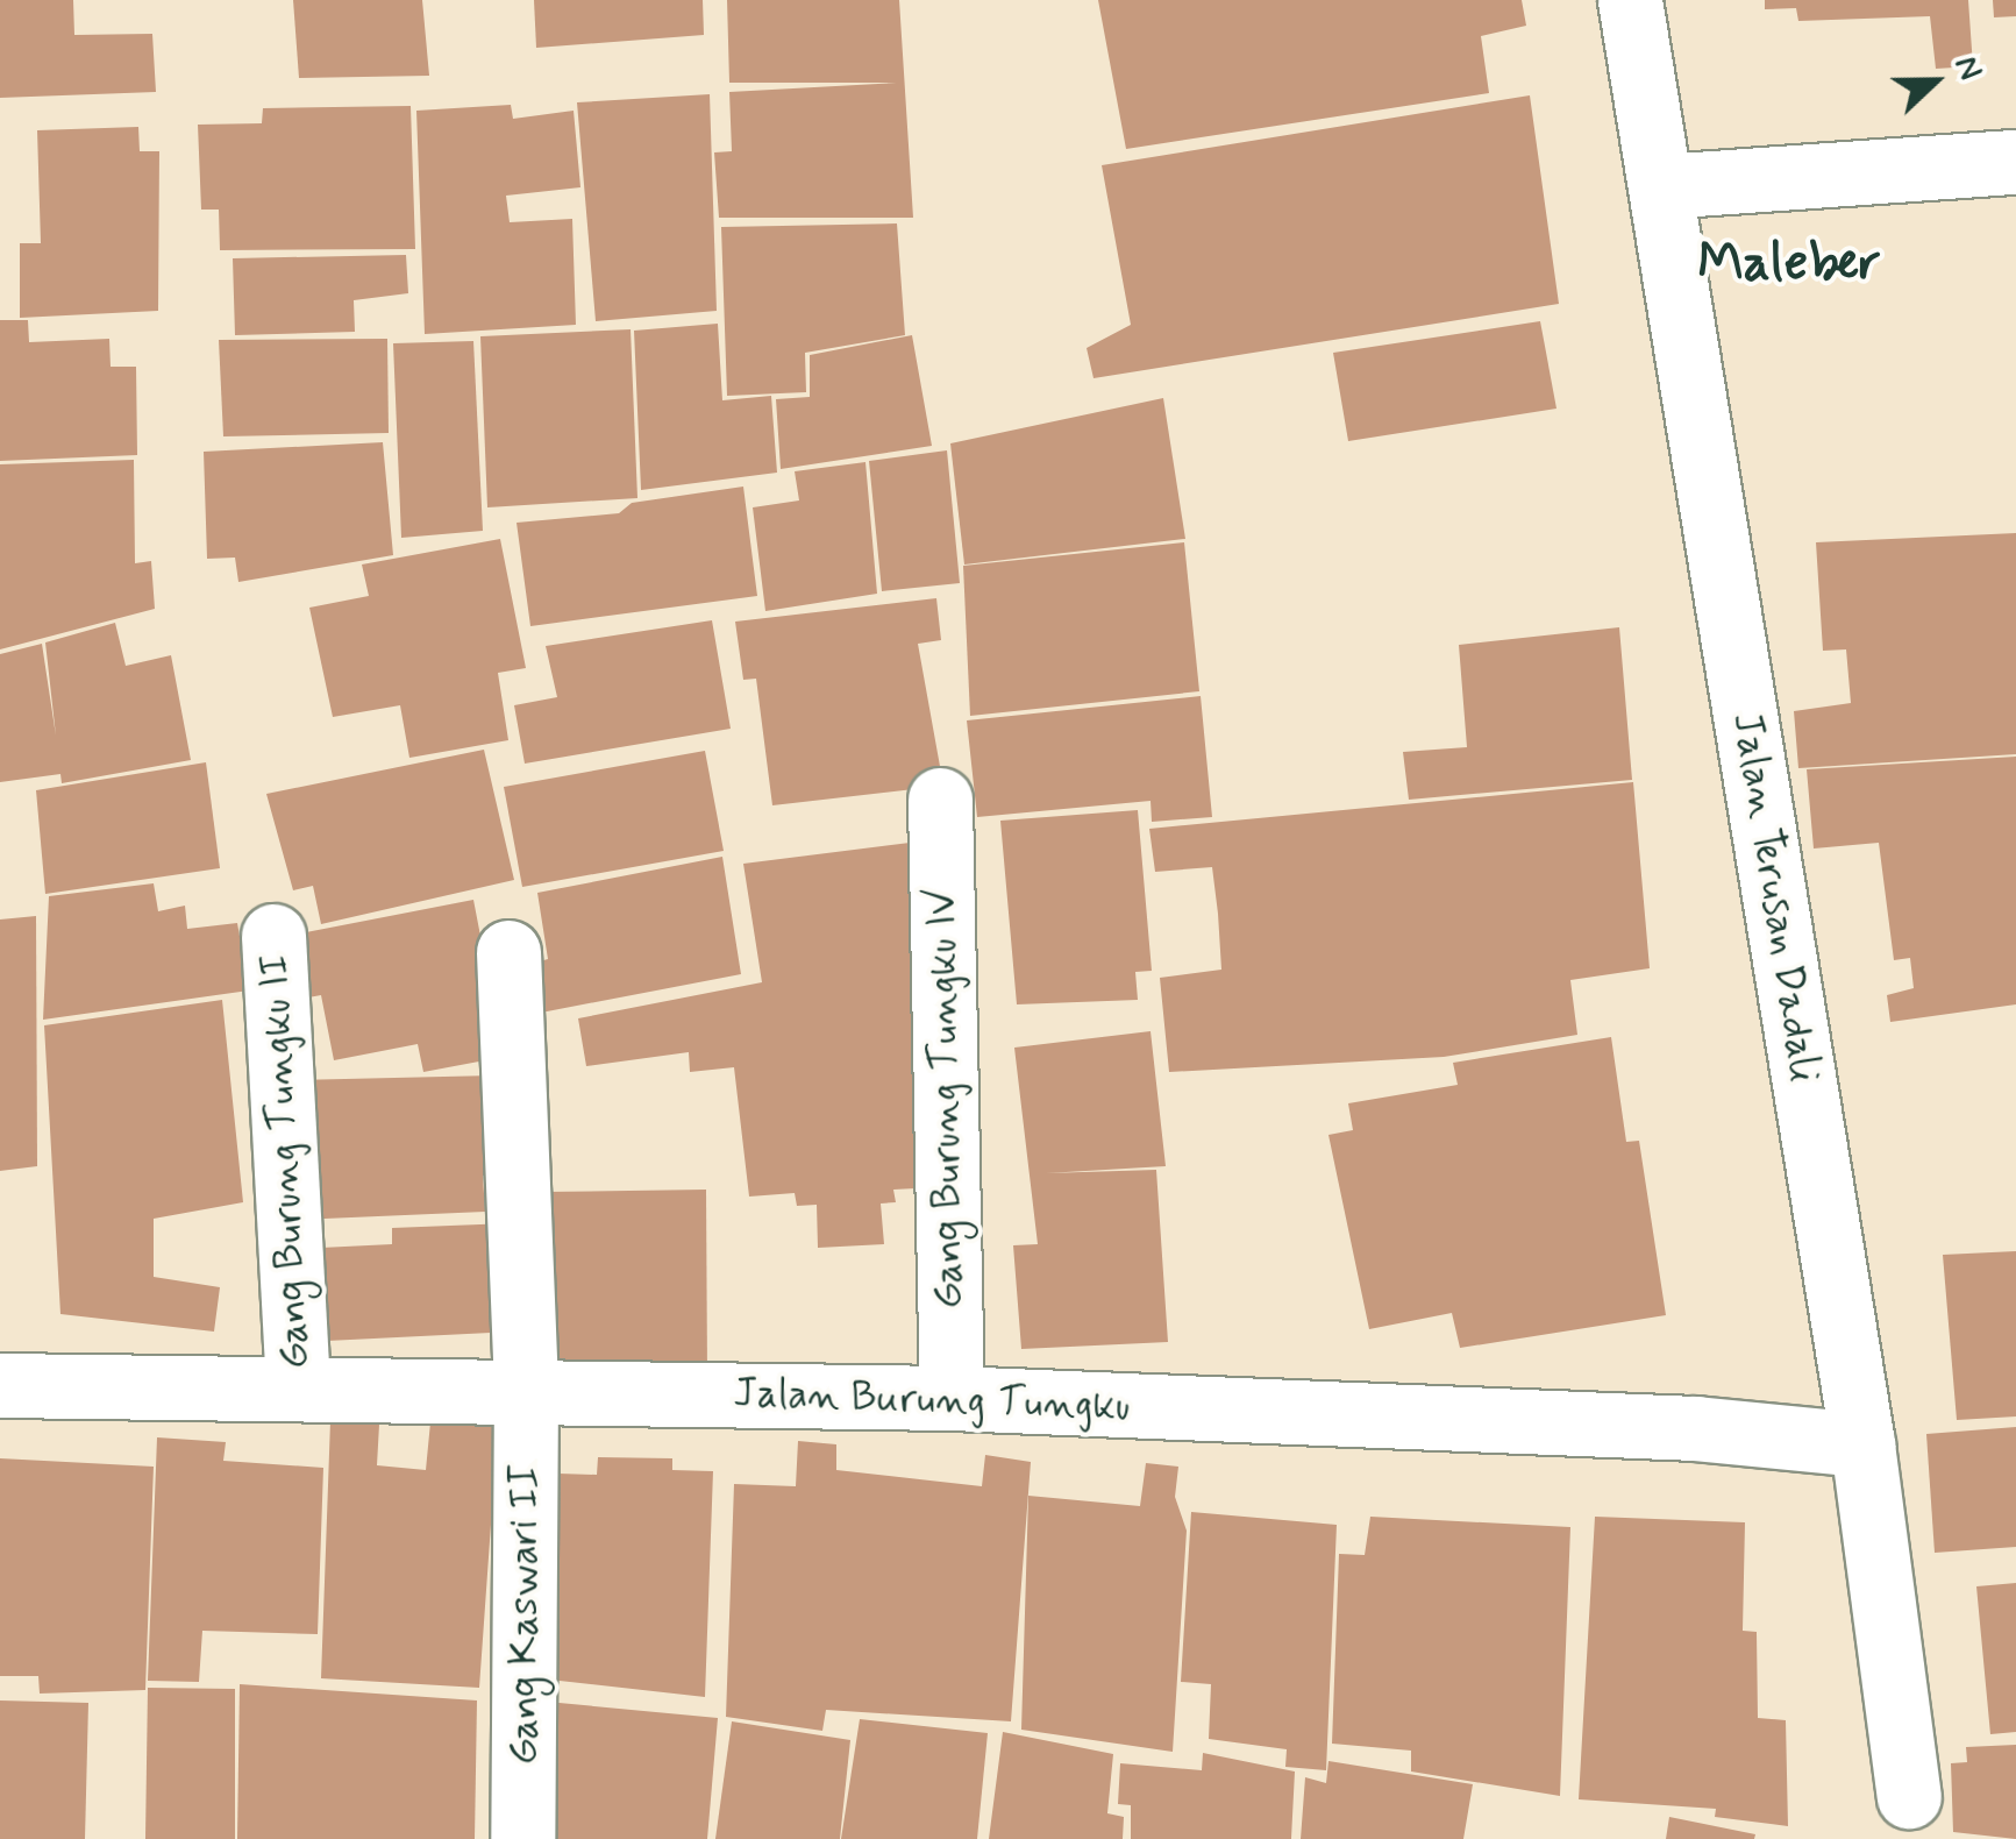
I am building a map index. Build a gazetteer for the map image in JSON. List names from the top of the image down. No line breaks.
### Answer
{"streets":{"street":["Jalan Terusan Dadali","Gang Burung Tungku IV","Gang Burung Tungku II","Jalan Burung Tungku","Gang Kaswari II"]},"crossings":[["Jalan Terusan Dadali","Jalan Burung Tungku"],["Gang Burung Tungku IV","Jalan Burung Tungku"],["Gang Burung Tungku II","Jalan Burung Tungku"],["Jalan Burung Tungku","Gang Kaswari II"]],"districts":["Maleber"],"north":"right"}
